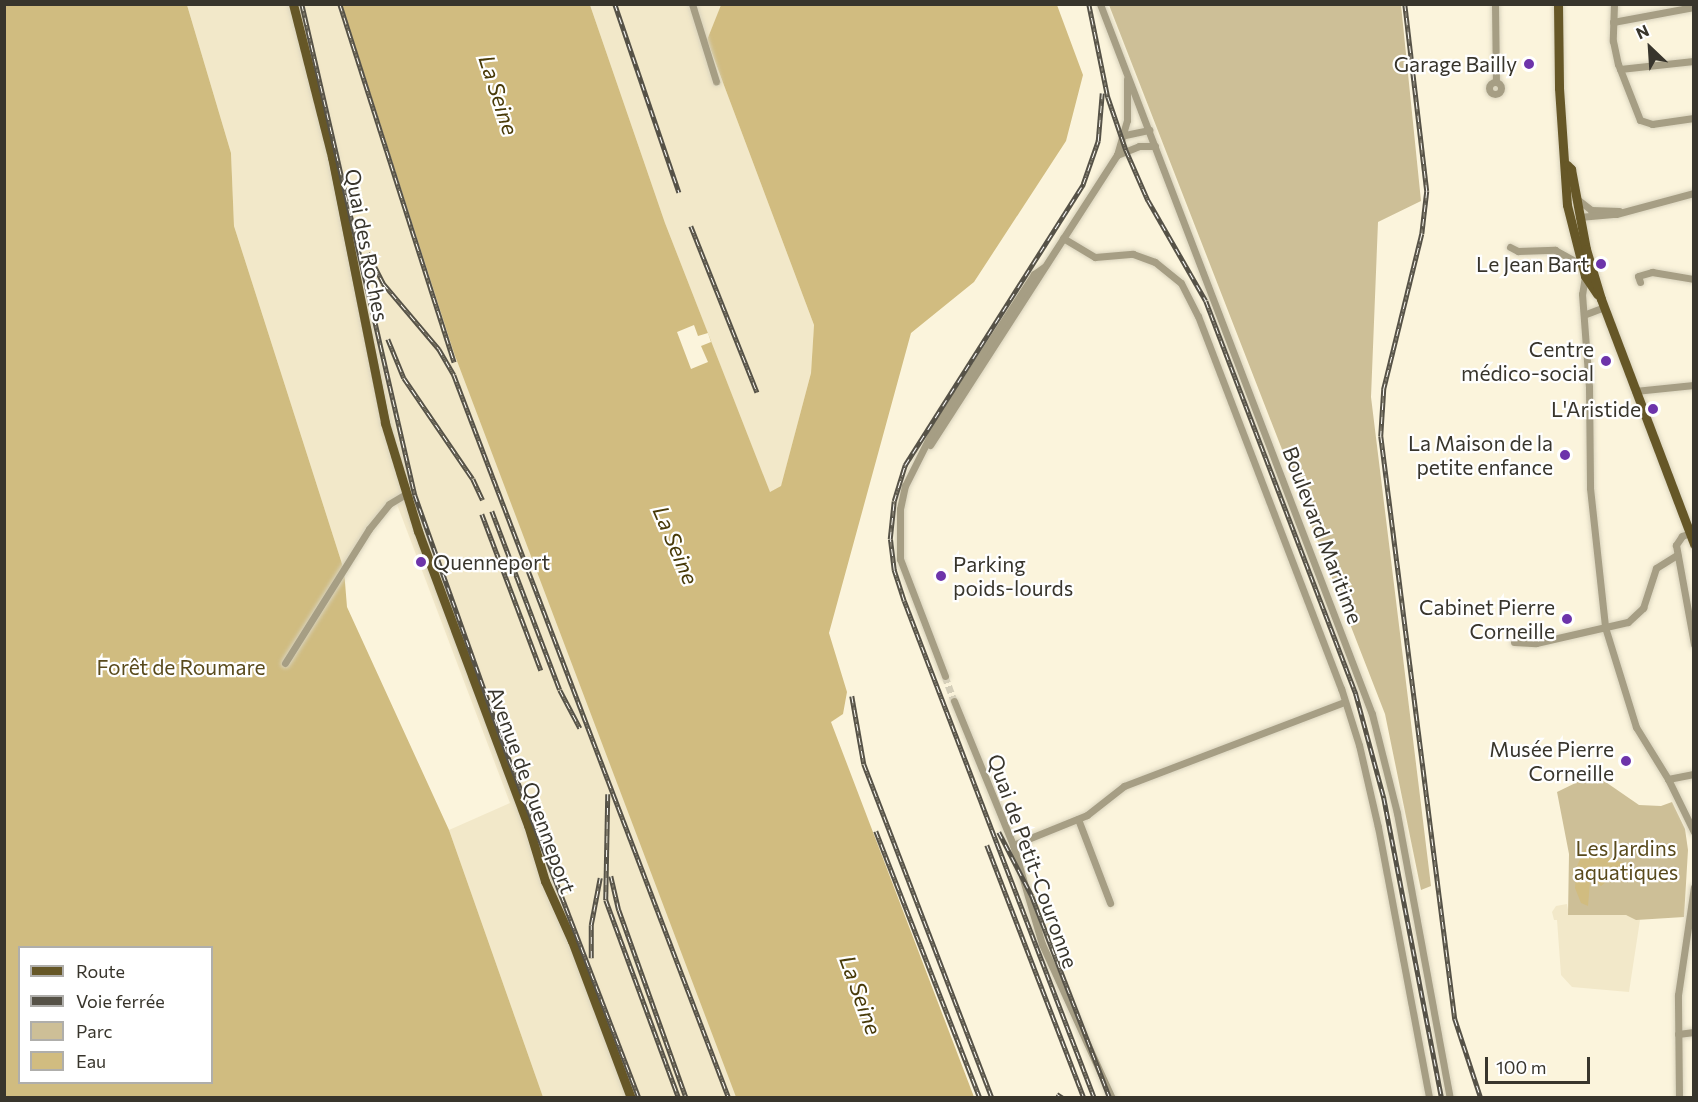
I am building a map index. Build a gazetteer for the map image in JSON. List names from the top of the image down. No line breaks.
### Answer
{"streets":{"main road":["Quai des Roches","Avenue de Quenneport"],"street":["Boulevard Maritime","Quai de Petit-Couronne"]},"crossings":[["Quai des Roches","Avenue de Quenneport"]],"water":["La Seine"],"parks":["Forêt de Roumare","Les Jardins aquatiques"],"places":["Garage Bailly","Le Jean Bart","Centre médico-social","L'Aristide","La Maison de la petite enfance","Quenneport","Parking poids-lourds","Cabinet Pierre Corneille","Musée Pierre Corneille"],"legend":["Route","Voie ferrée","Parc","Eau"],"scale_bar":"100 m","north":"top left"}
